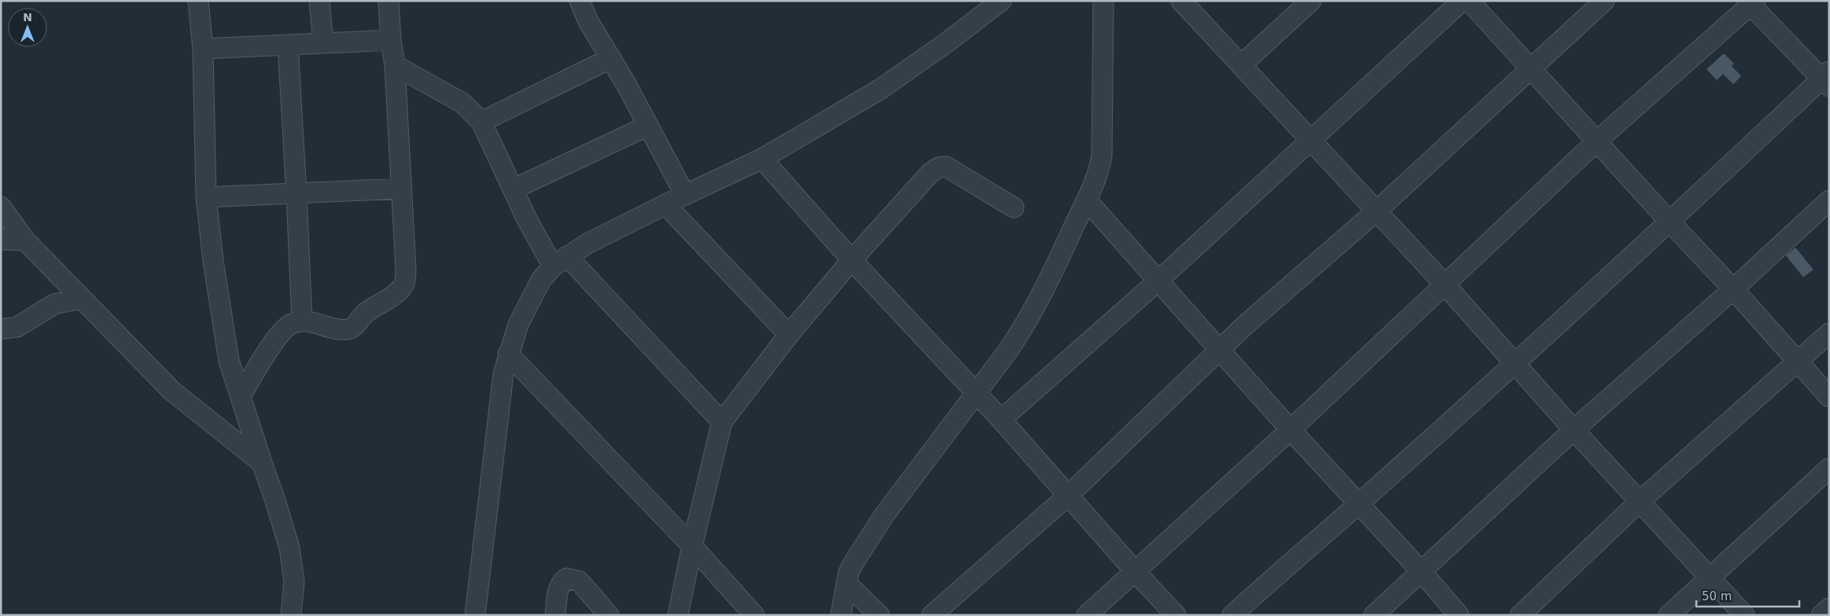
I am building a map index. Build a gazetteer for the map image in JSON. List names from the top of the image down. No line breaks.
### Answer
{"scale_bar":"50 m","north":"top"}
